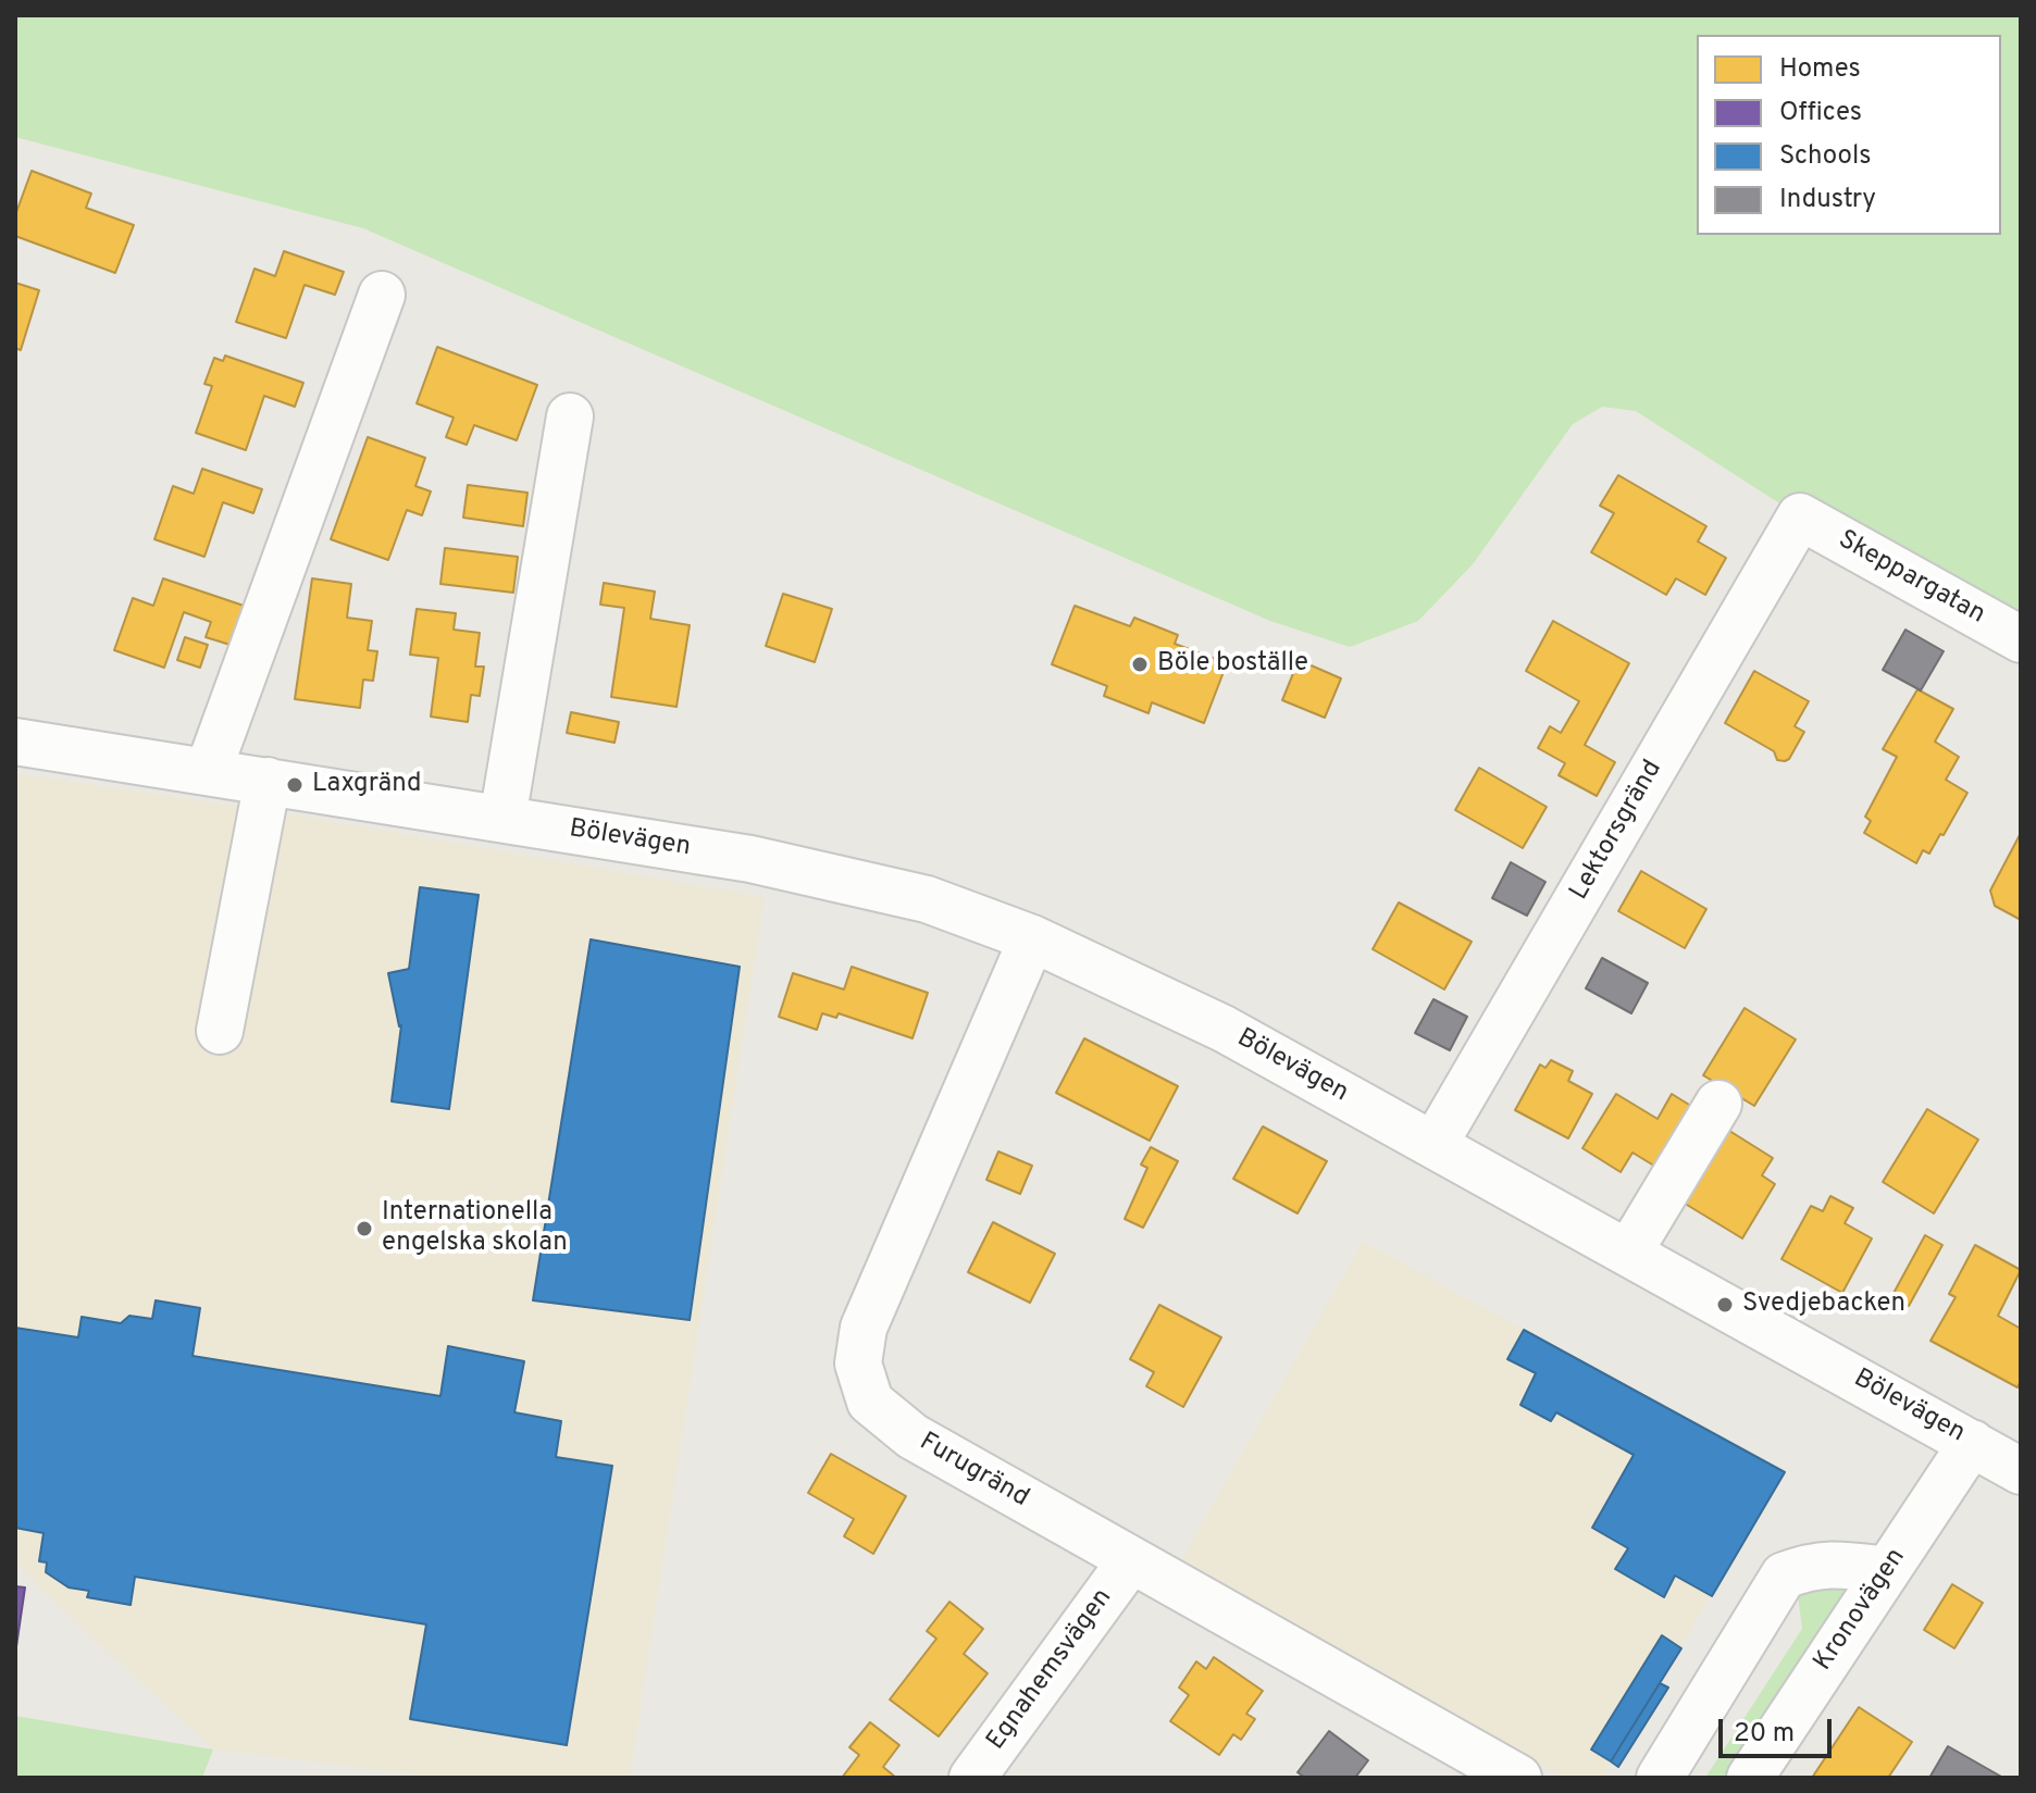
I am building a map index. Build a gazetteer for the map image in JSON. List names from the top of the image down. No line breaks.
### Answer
{"streets":{"street":["Skeppargatan","Lektorsgränd","Bölevägen","Furugränd","Kronovägen","Egnahemsvägen"]},"crossings":[["Skeppargatan","Lektorsgränd"],["Lektorsgränd","Bölevägen"],["Bölevägen","Furugränd"],["Bölevägen","Kronovägen"],["Furugränd","Egnahemsvägen"]],"places":["Böle boställe","Laxgränd","Internationella engelska skolan","Svedjebacken"],"legend":["Homes","Offices","Schools","Industry"],"scale_bar":"20 m"}
